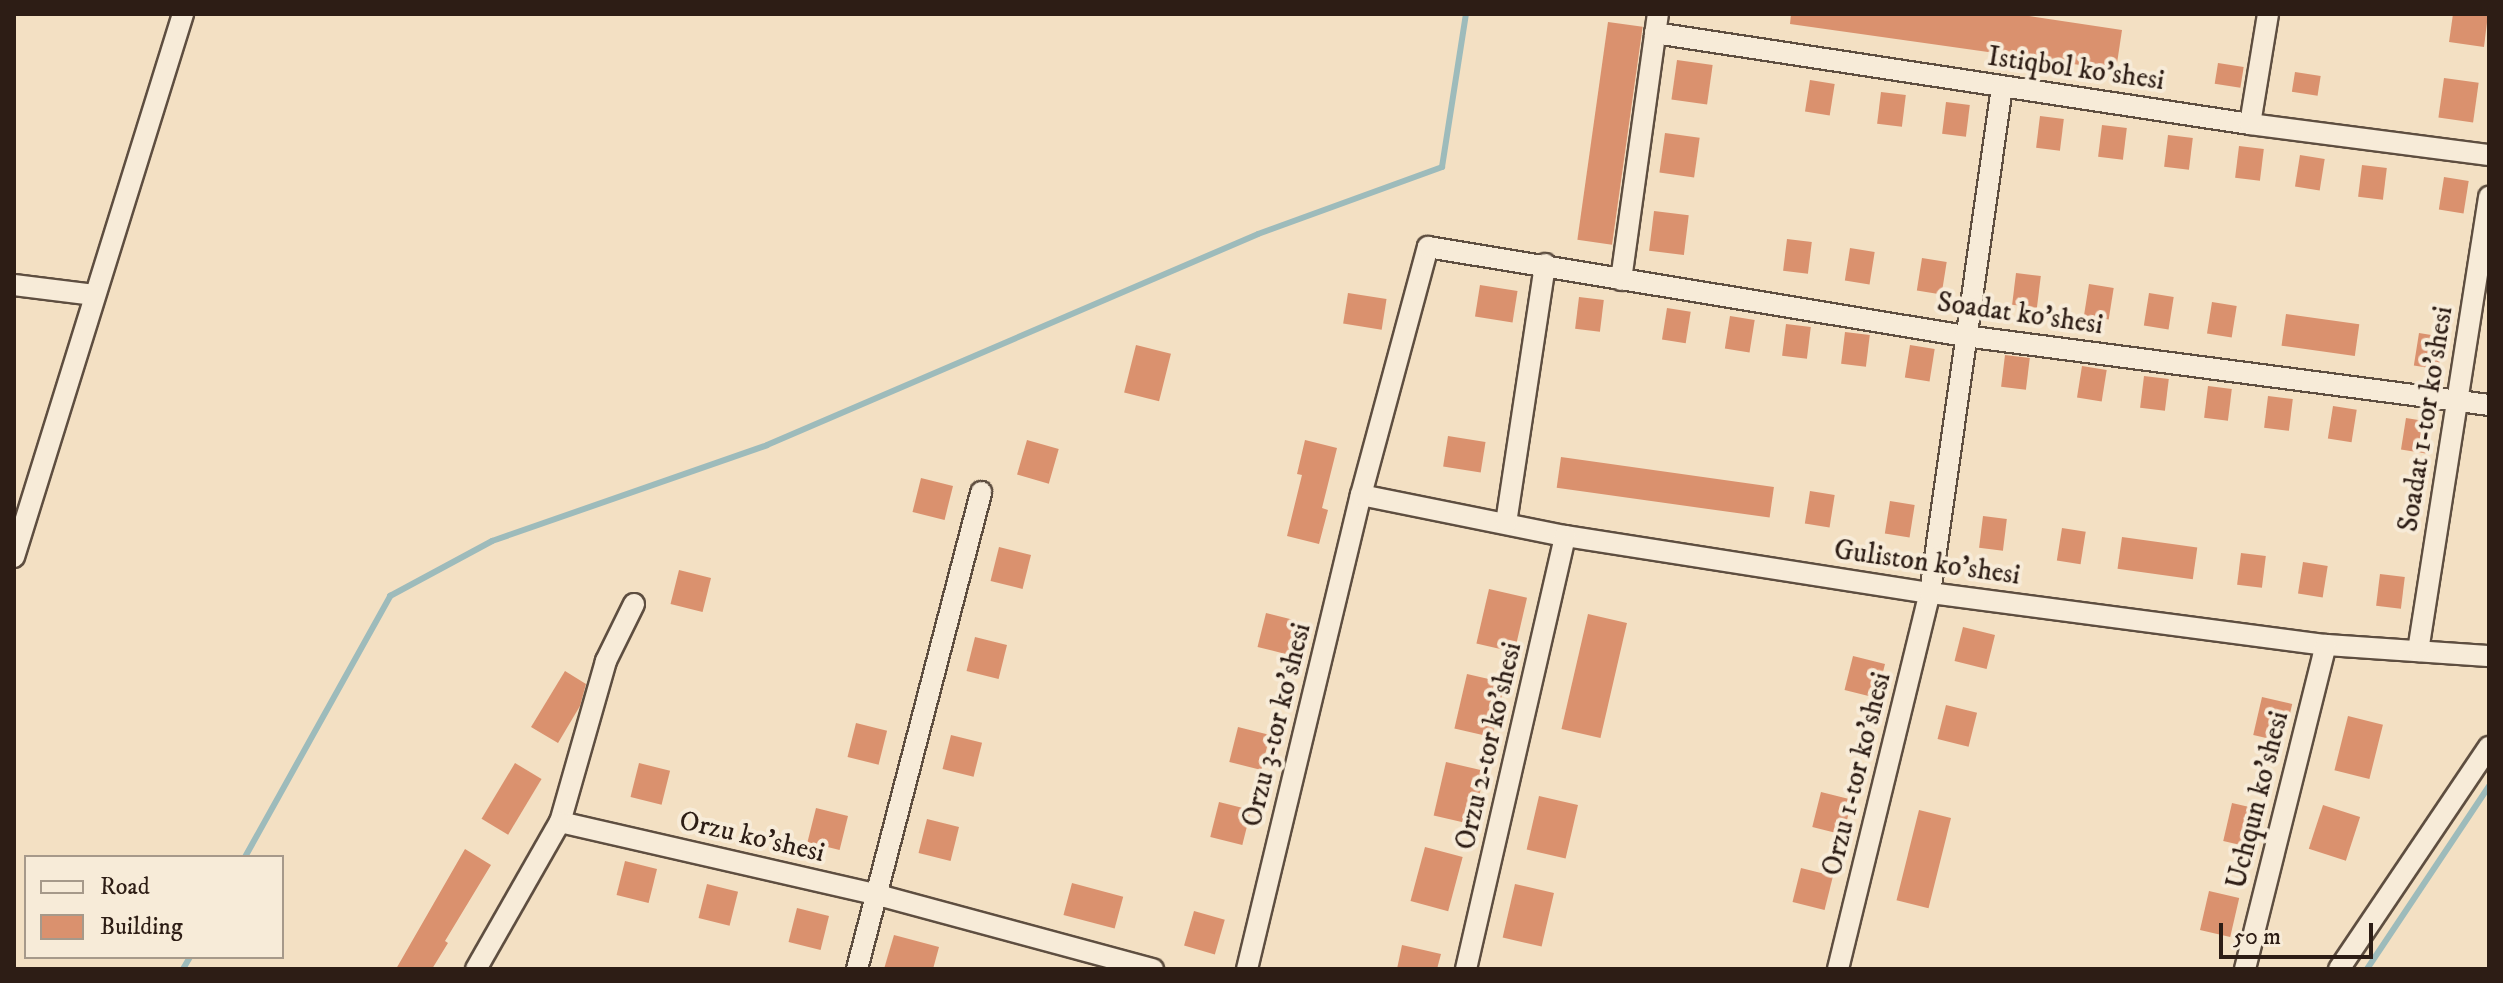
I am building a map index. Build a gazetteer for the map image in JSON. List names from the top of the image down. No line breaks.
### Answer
{"streets":{"street":["Istiqbol ko'shesi","Soadat ko'shesi","Soadat 1-tor ko'shesi","Guliston ko'shesi","Orzu 3-tor ko'shesi","Orzu 2-tor ko'shesi","Orzu 1-tor ko'shesi","Uchqun ko'shesi","Orzu ko'shesi"]},"crossings":[["Istiqbol ko'shesi","Orzu 1-tor ko'shesi"],["Soadat ko'shesi","Soadat 1-tor ko'shesi"],["Soadat ko'shesi","Orzu 3-tor ko'shesi"],["Soadat ko'shesi","Orzu 1-tor ko'shesi"],["Soadat 1-tor ko'shesi","Guliston ko'shesi"],["Guliston ko'shesi","Orzu 3-tor ko'shesi"],["Guliston ko'shesi","Orzu 2-tor ko'shesi"],["Guliston ko'shesi","Orzu 1-tor ko'shesi"],["Guliston ko'shesi","Uchqun ko'shesi"]],"legend":["Road","Building"],"scale_bar":"50 m"}
